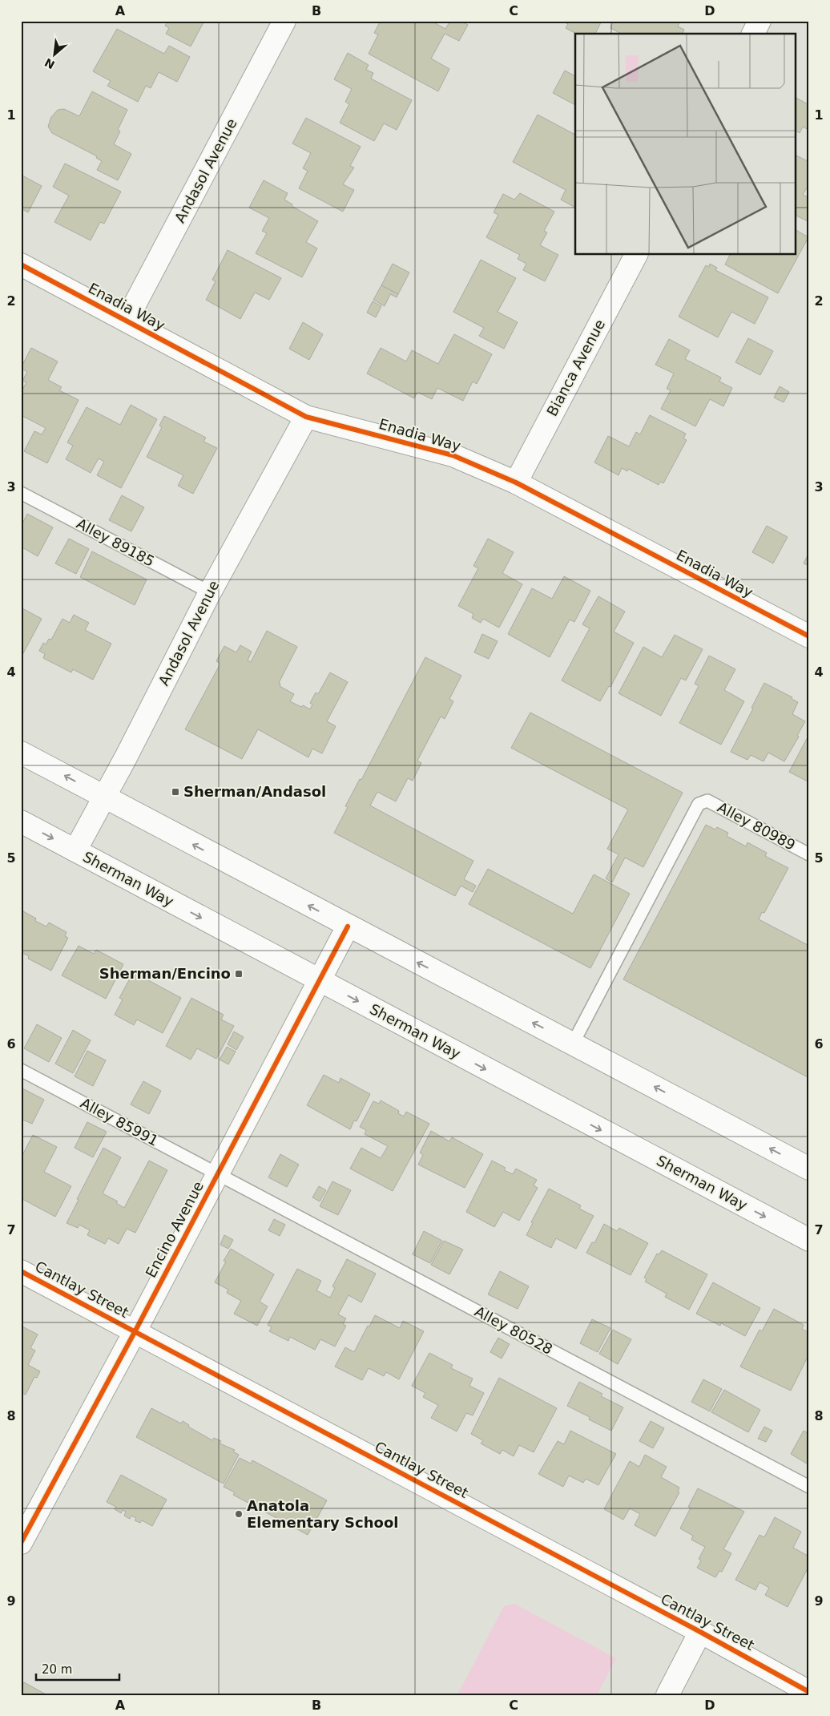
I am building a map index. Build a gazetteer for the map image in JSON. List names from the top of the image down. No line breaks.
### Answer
{"streets":{"street":["Andasol Avenue","Enadia Way","Bianca Avenue","Sherman Way","Encino Avenue","Cantlay Street"],"lane":["Alley 89185","Alley 80989","Alley 85991","Alley 80528"]},"crossings":[["Andasol Avenue","Enadia Way"],["Andasol Avenue","Alley 89185"],["Andasol Avenue","Sherman Way"],["Enadia Way","Bianca Avenue"],["Sherman Way","Encino Avenue"],["Alley 85991","Encino Avenue"],["Alley 85991","Alley 80528"],["Encino Avenue","Cantlay Street"],["Encino Avenue","Alley 80528"]],"places":{"transit":["Sherman/Andasol","Sherman/Encino"],"other":["Anatola Elementary School"]},"scale_bar":"20 m","north":"bottom left","grid":{"columns":["A","B","C","D"],"rows":["1","2","3","4","5","6","7","8","9"]}}
